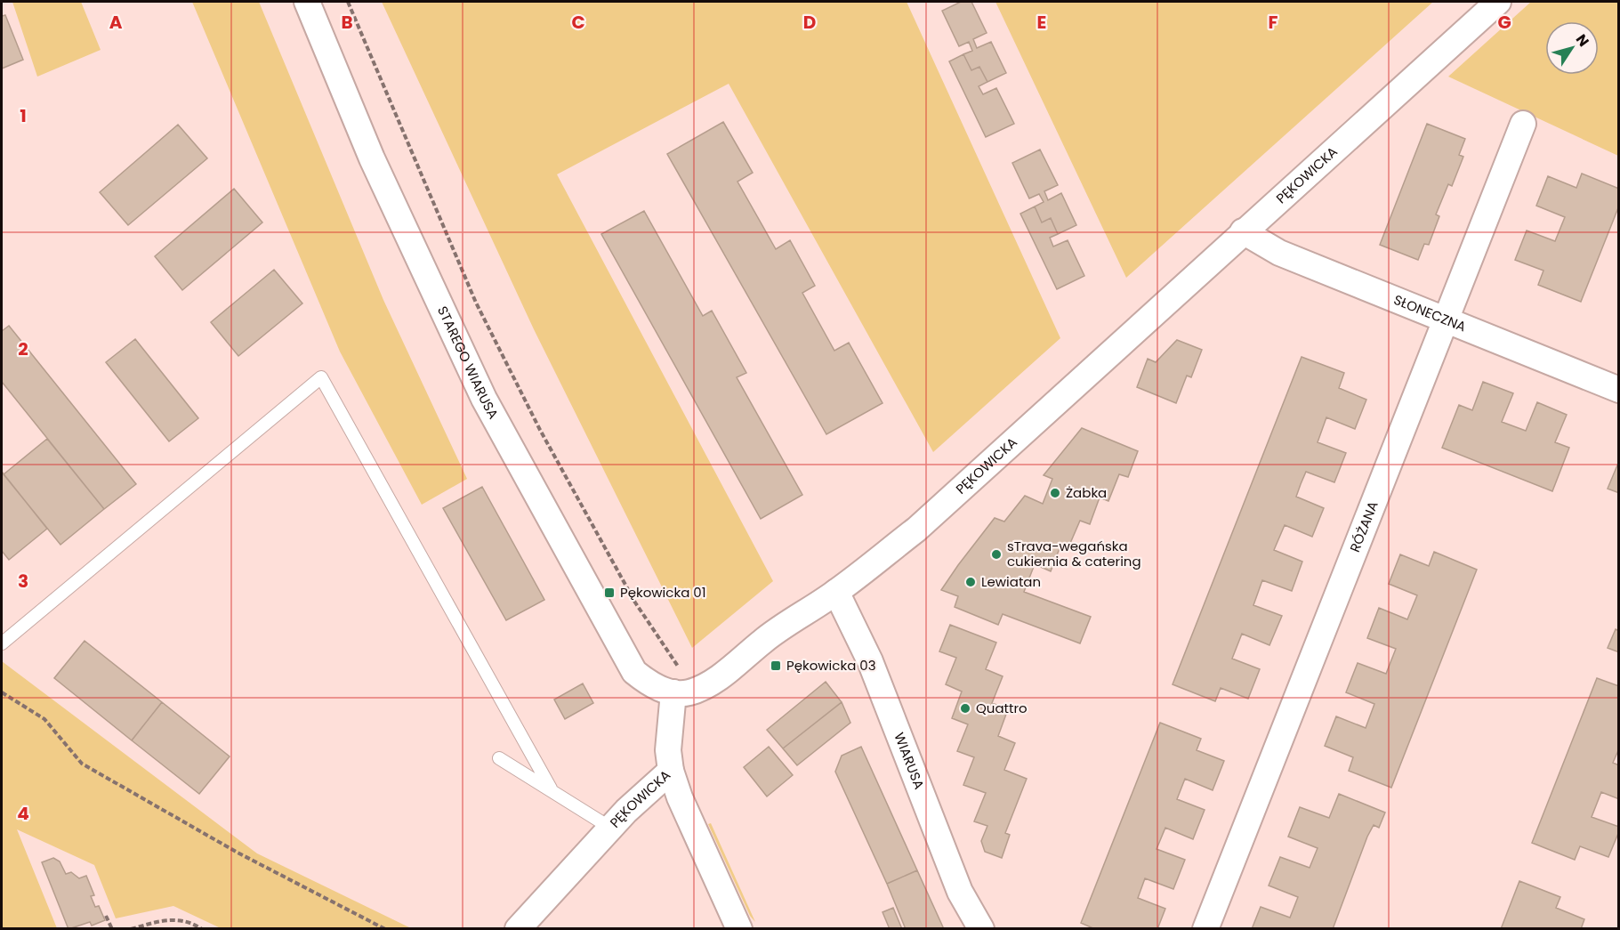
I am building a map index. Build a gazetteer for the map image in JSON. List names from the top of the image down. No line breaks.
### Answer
{"streets":{"street":["PĘKOWICKA","SŁONECZNA","STAREGO WIARUSA","RÓŻANA","WIARUSA"]},"crossings":[["PĘKOWICKA","SŁONECZNA"],["PĘKOWICKA","STAREGO WIARUSA"],["PĘKOWICKA","WIARUSA"],["SŁONECZNA","RÓŻANA"]],"places":{"other":["Żabka","sTrava-wegańska cukiernia & catering","Lewiatan","Quattro"],"transit":["Pękowicka 01","Pękowicka 03"]},"north":"top right","grid":{"columns":["A","B","C","D","E","F","G"],"rows":["1","2","3","4"]}}
